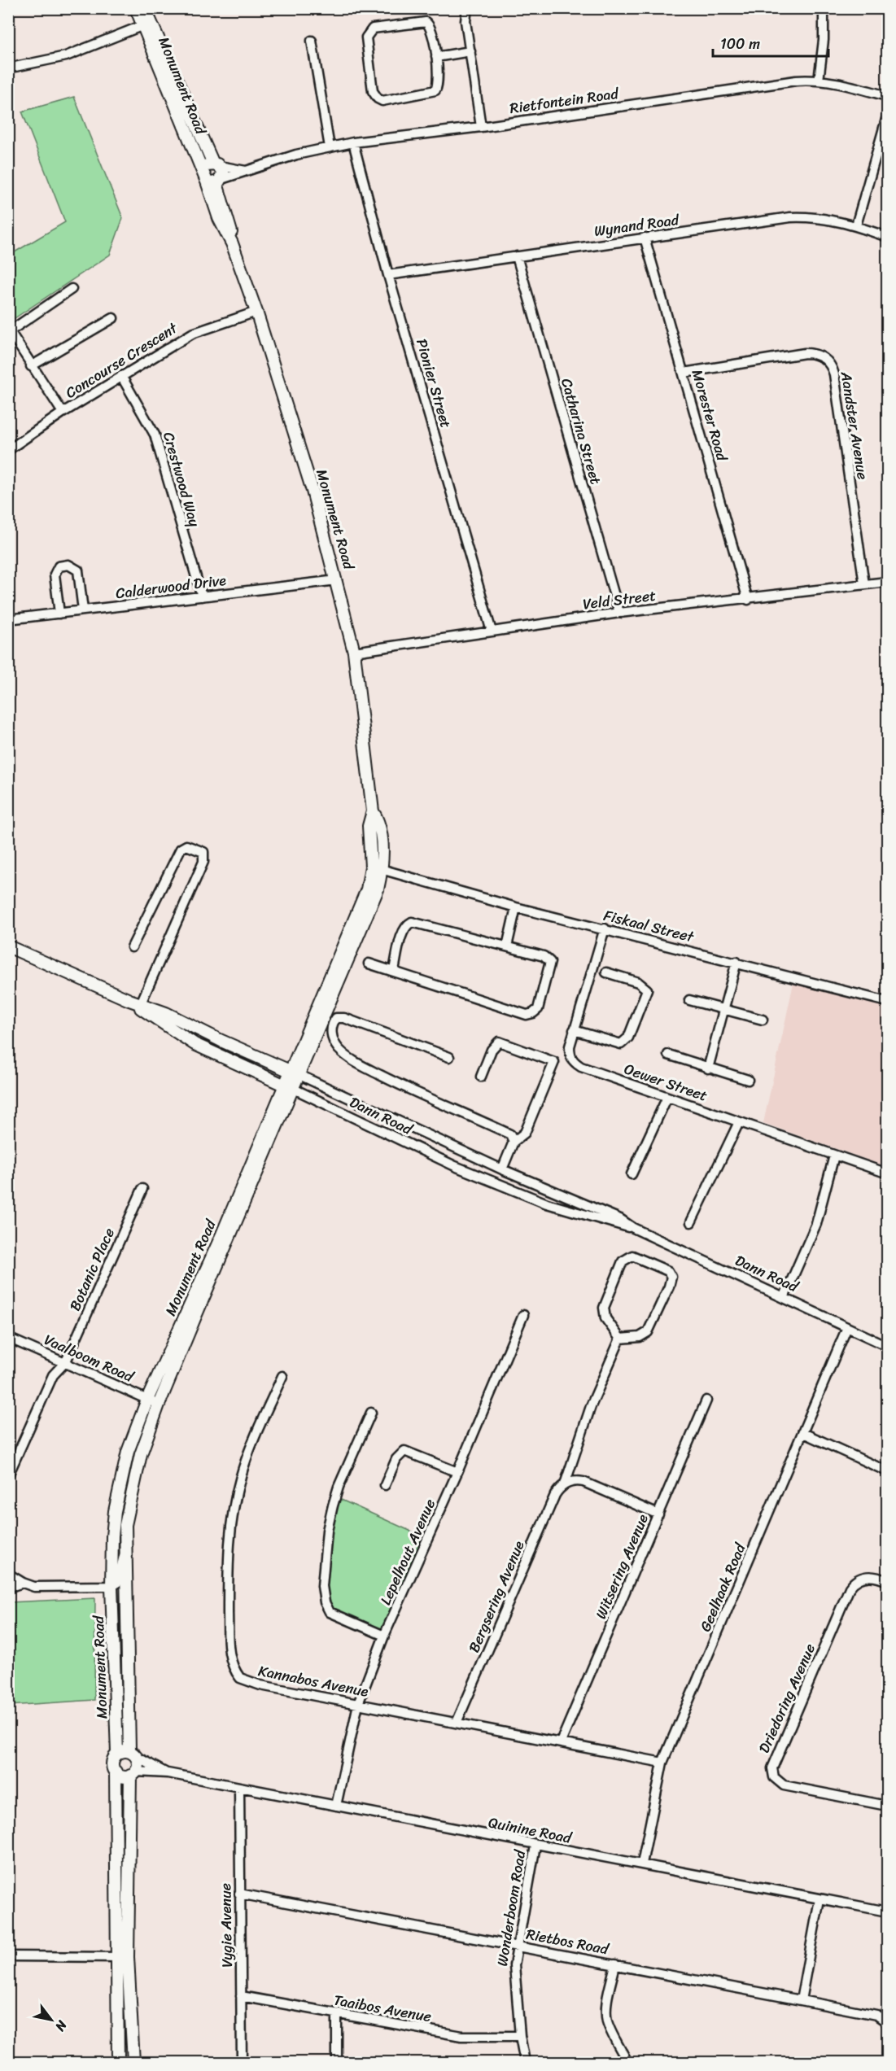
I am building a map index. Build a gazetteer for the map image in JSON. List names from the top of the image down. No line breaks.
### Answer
{"streets":{"main road":["Monument Road","Dann Road"],"street":["Rietfontein Road","Wynand Road","Concourse Crescent","Pionier Street","Morester Road","Aandster Avenue","Catharina Street","Crestwood Way","Calderwood Drive","Veld Street","Fiskaal Street","Oewer Street","Botanic Place","Vaalboom Road","Lepelhout Avenue","Witsering Avenue","Geelhaak Road","Bergsering Avenue","Kannabos Avenue","Driedoring Avenue","Quinine Road","Wonderboom Road","Vygie Avenue","Rietbos Road","Taaibos Avenue"]},"crossings":[["Monument Road","Rietfontein Road"],["Monument Road","Concourse Crescent"],["Monument Road","Calderwood Drive"],["Monument Road","Veld Street"],["Monument Road","Fiskaal Street"],["Monument Road","Dann Road"],["Monument Road","Vaalboom Road"],["Monument Road","Quinine Road"],["Rietfontein Road","Pionier Street"],["Wynand Road","Pionier Street"],["Wynand Road","Morester Road"],["Wynand Road","Catharina Street"],["Concourse Crescent","Crestwood Way"],["Pionier Street","Veld Street"],["Morester Road","Aandster Avenue"],["Morester Road","Veld Street"],["Aandster Avenue","Veld Street"],["Catharina Street","Veld Street"],["Crestwood Way","Calderwood Drive"],["Fiskaal Street","Oewer Street"],["Dann Road","Geelhaak Road"],["Botanic Place","Vaalboom Road"],["Lepelhout Avenue","Kannabos Avenue"],["Lepelhout Avenue","Quinine Road"],["Witsering Avenue","Kannabos Avenue"],["Geelhaak Road","Kannabos Avenue"],["Geelhaak Road","Quinine Road"],["Bergsering Avenue","Kannabos Avenue"],["Quinine Road","Wonderboom Road"],["Quinine Road","Vygie Avenue"],["Wonderboom Road","Rietbos Road"],["Wonderboom Road","Taaibos Avenue"],["Vygie Avenue","Rietbos Road"],["Vygie Avenue","Taaibos Avenue"]],"scale_bar":"100 m","north":"bottom right"}
